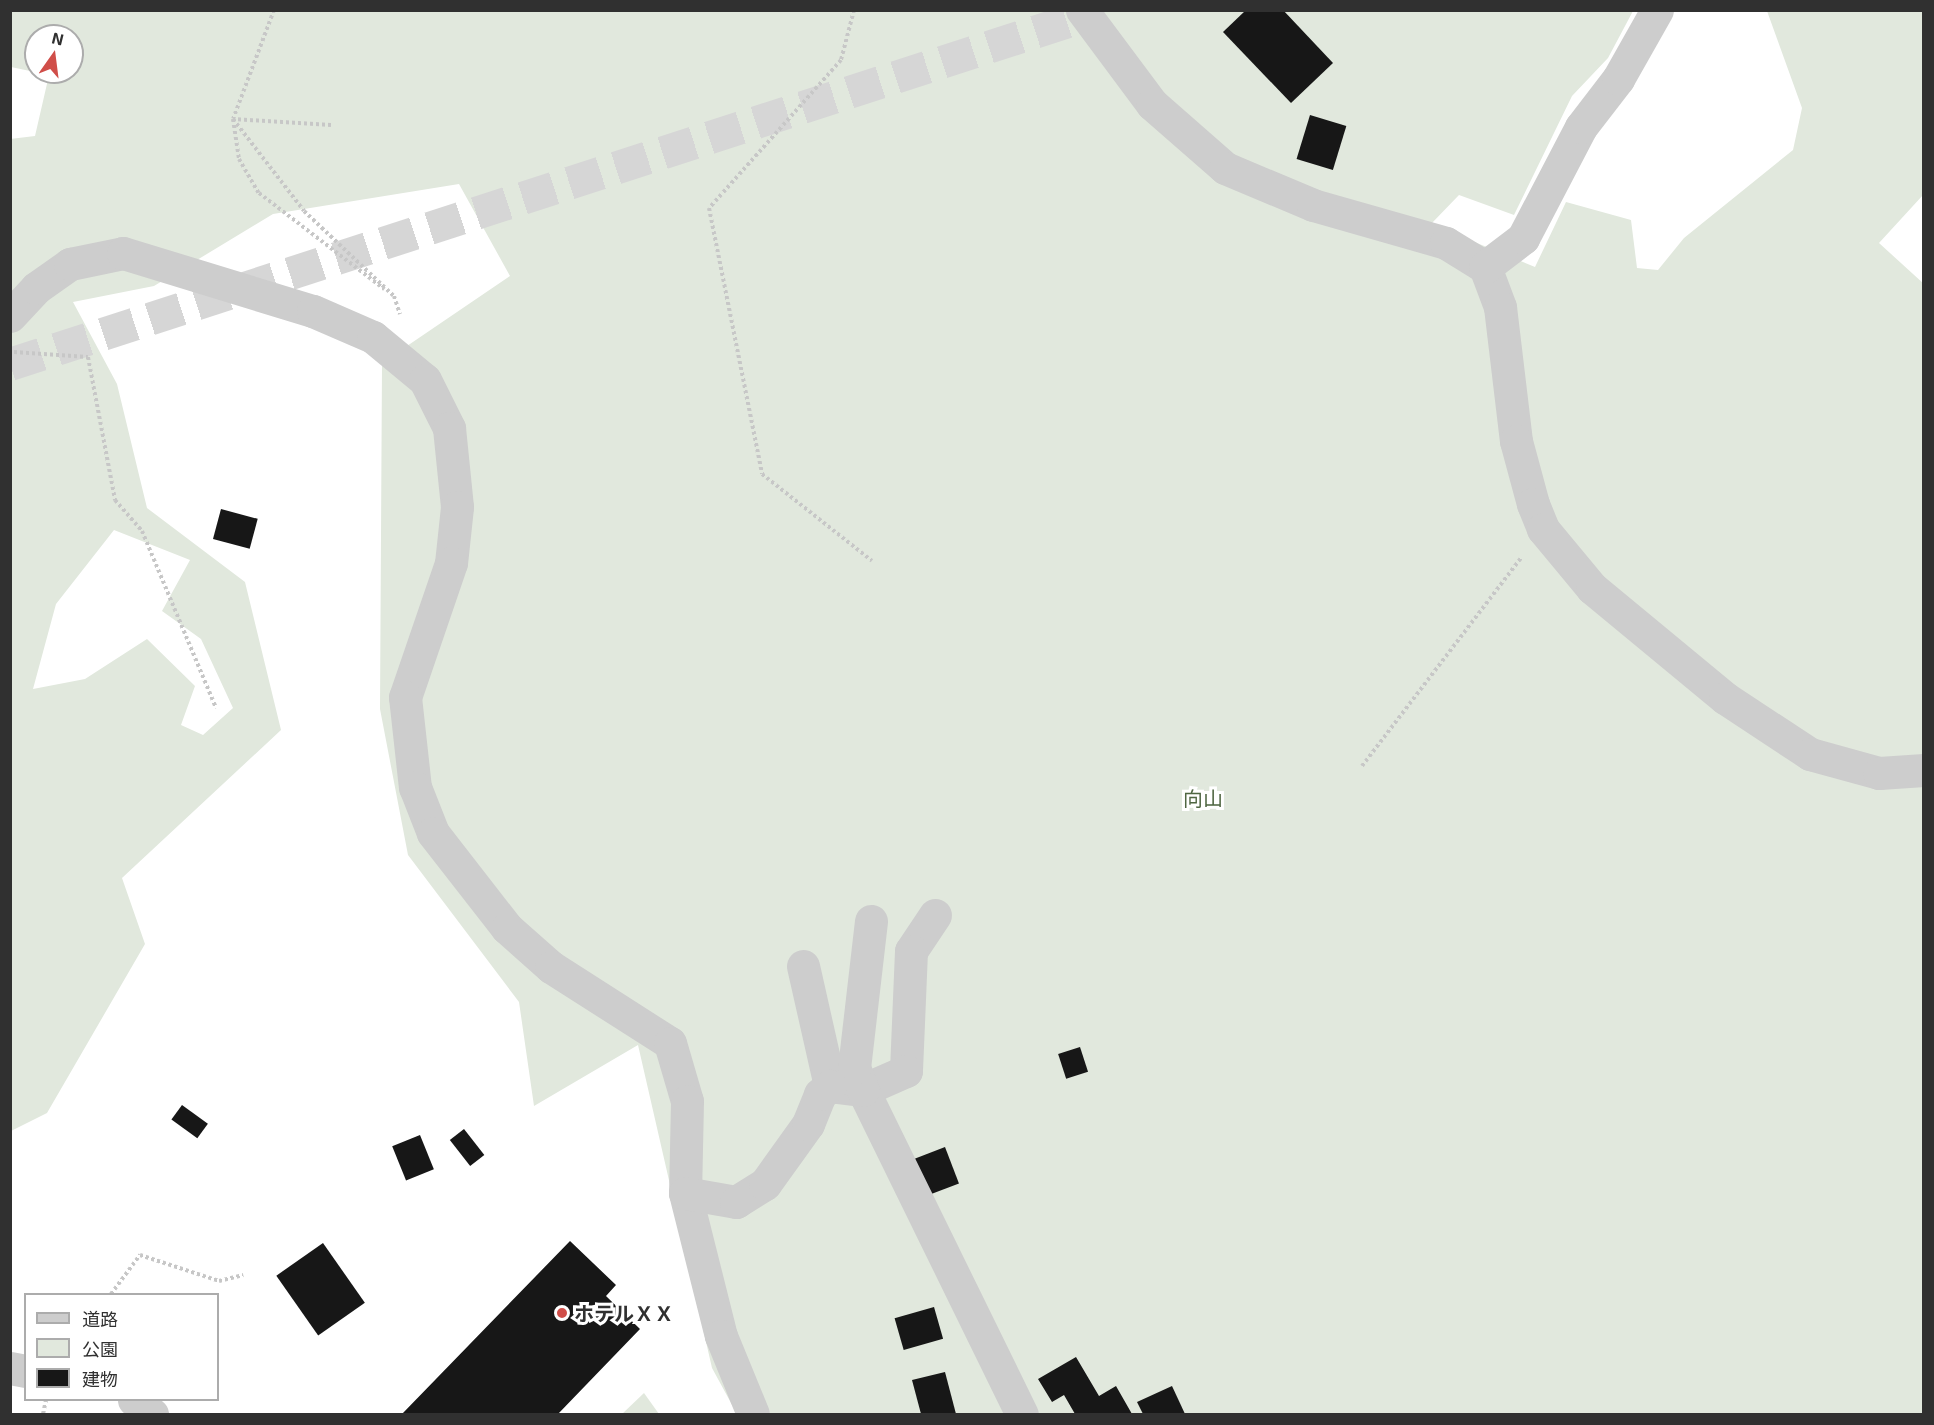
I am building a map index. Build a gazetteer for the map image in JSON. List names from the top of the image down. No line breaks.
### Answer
{"parks":["向山"],"places":["ホテルＸＸ"],"legend":["道路","公園","建物"],"north":"top"}
